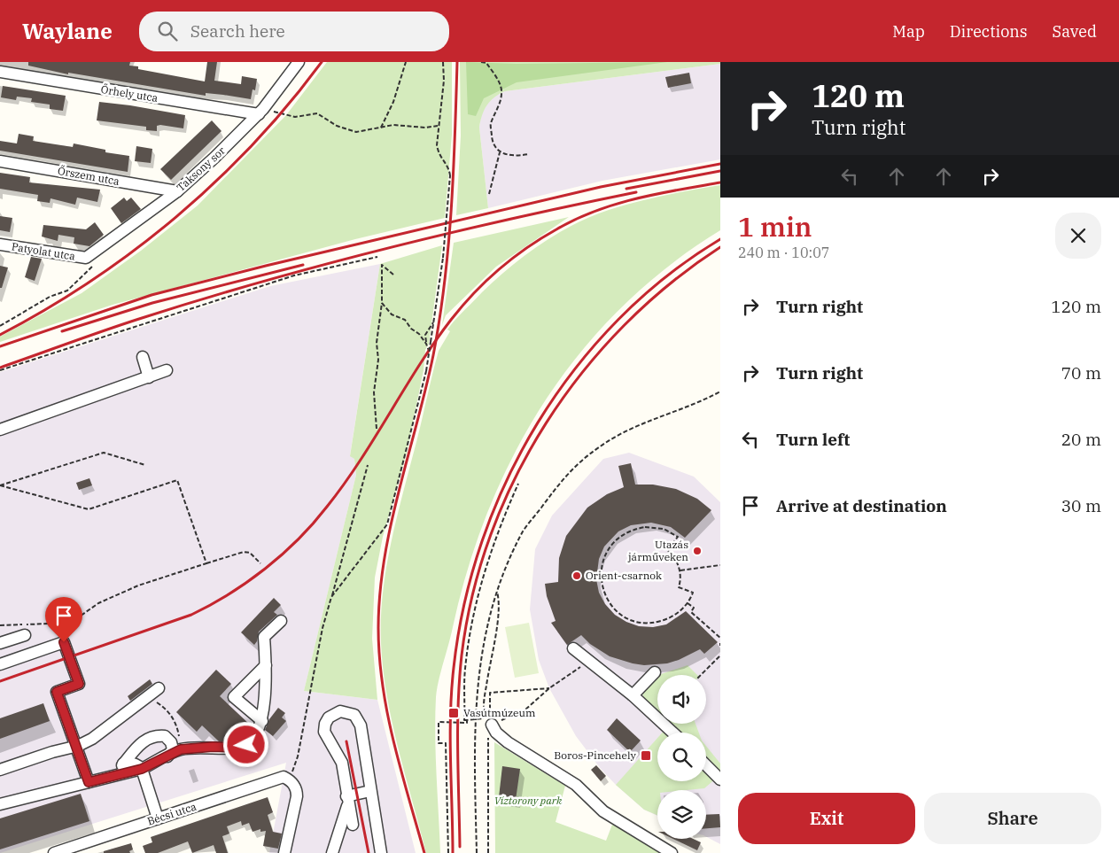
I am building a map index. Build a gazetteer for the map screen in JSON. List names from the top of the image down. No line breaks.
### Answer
{"streets":{"street":["Őrhely utca","Taksony sor","Őrszem utca","Patyolat utca","Bécsi utca"]},"crossings":[["Őrhely utca","Taksony sor"],["Taksony sor","Őrszem utca"],["Taksony sor","Patyolat utca"]],"parks":["Víztorony park"],"places":{"other":["Utazás járműveken","Orient-csarnok"],"transit":["Vasútmúzeum","Boros-Pincehely"]},"page":{"header":"Waylane","search":"Search here","nav":["Map","Directions","Saved"],"turn":["120 m","Turn right"],"heading":["1 min","240 m · 10:07"],"list":[{"name":"Turn right","value":"120 m"},{"name":"Turn right","value":"70 m"},{"name":"Turn left","value":"20 m"},{"name":"Arrive at destination","value":"30 m"}],"buttons":["Exit","Share"]}}
